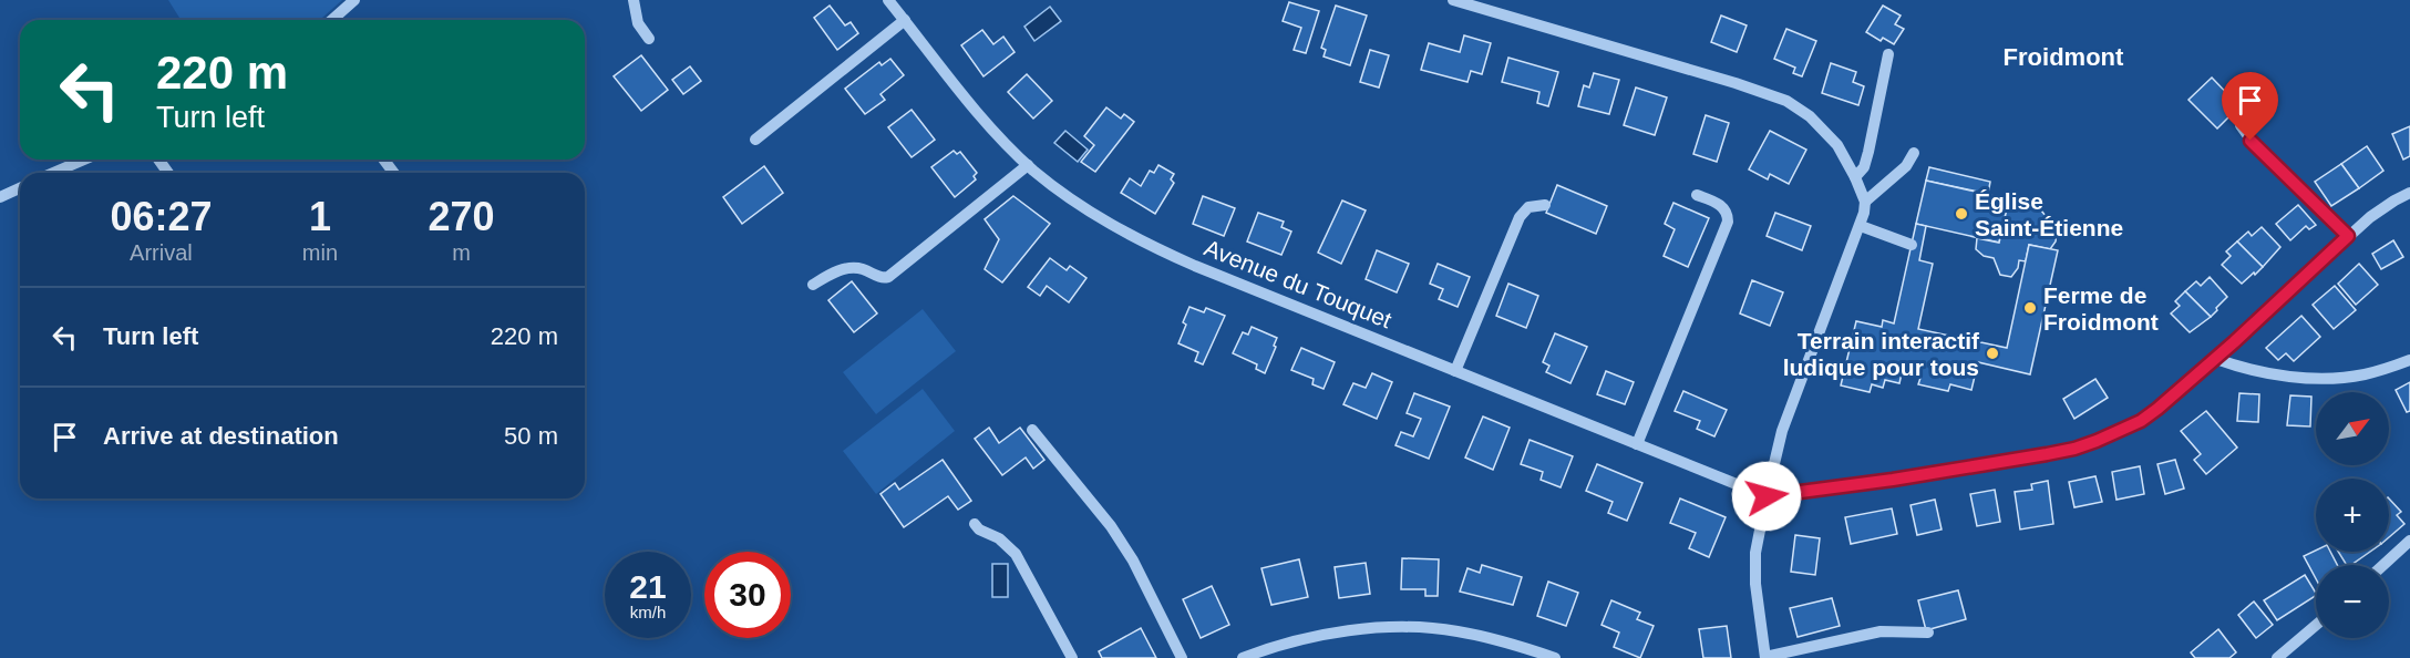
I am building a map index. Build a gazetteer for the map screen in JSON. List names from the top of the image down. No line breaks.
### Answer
{"streets":{"street":["Avenue du Touquet"]},"districts":["Froidmont"],"places":["Église Saint-Étienne","Ferme de Froidmont","Terrain interactif ludique pour tous"],"north":"top right","page":{"turn":["220 m","Turn left"],"eta":["06:27","Arrival","1","min","270","m"],"list":[{"name":"Turn left","value":"220 m"},{"name":"Arrive at destination","value":"50 m"}],"map_buttons":["+","−"],"speed":"21 km/h","limit":"30"}}
